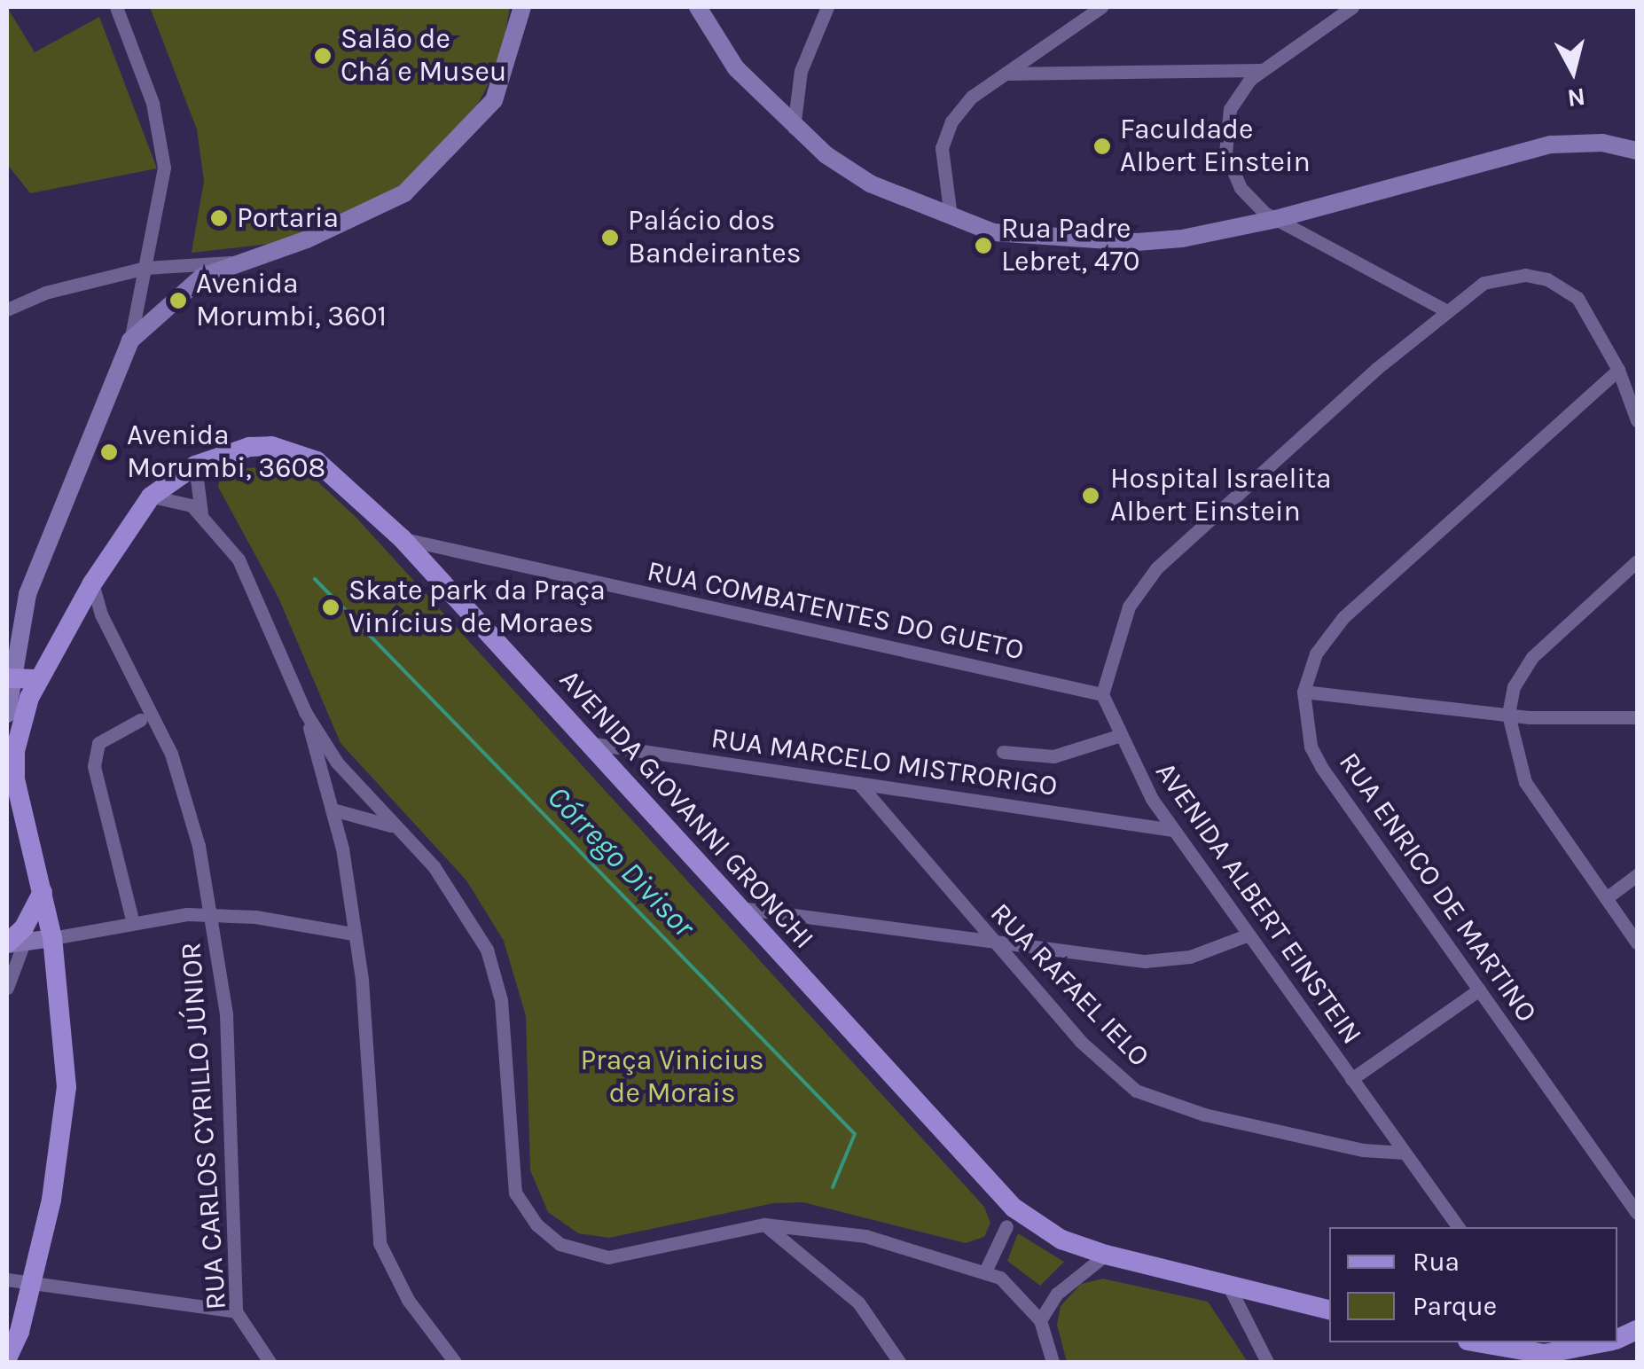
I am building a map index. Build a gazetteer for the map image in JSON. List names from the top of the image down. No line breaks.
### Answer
{"streets":{"main road":["AVENIDA GIOVANNI GRONCHI"],"street":["RUA COMBATENTES DO GUETO","RUA MARCELO MISTRORIGO","RUA ENRICO DE MARTINO","AVENIDA ALBERT EINSTEIN","RUA RAFAEL IELO","RUA CARLOS CYRILLO JÚNIOR"]},"crossings":[["RUA COMBATENTES DO GUETO","AVENIDA GIOVANNI GRONCHI"],["RUA COMBATENTES DO GUETO","AVENIDA ALBERT EINSTEIN"],["RUA MARCELO MISTRORIGO","AVENIDA GIOVANNI GRONCHI"],["RUA MARCELO MISTRORIGO","AVENIDA ALBERT EINSTEIN"],["RUA MARCELO MISTRORIGO","RUA RAFAEL IELO"],["AVENIDA GIOVANNI GRONCHI","RUA CARLOS CYRILLO JÚNIOR"],["AVENIDA ALBERT EINSTEIN","RUA RAFAEL IELO"]],"water":["Córrego Divisor"],"parks":["Praça Vinicius de Morais"],"places":["Salão de Chá e Museu","Faculdade Albert Einstein","Portaria","Palácio dos Bandeirantes","Rua Padre Lebret, 470","Avenida Morumbi, 3601","Avenida Morumbi, 3608","Hospital Israelita Albert Einstein","Skate park da Praça Vinícius de Moraes"],"legend":["Rua","Parque"],"north":"bottom"}
